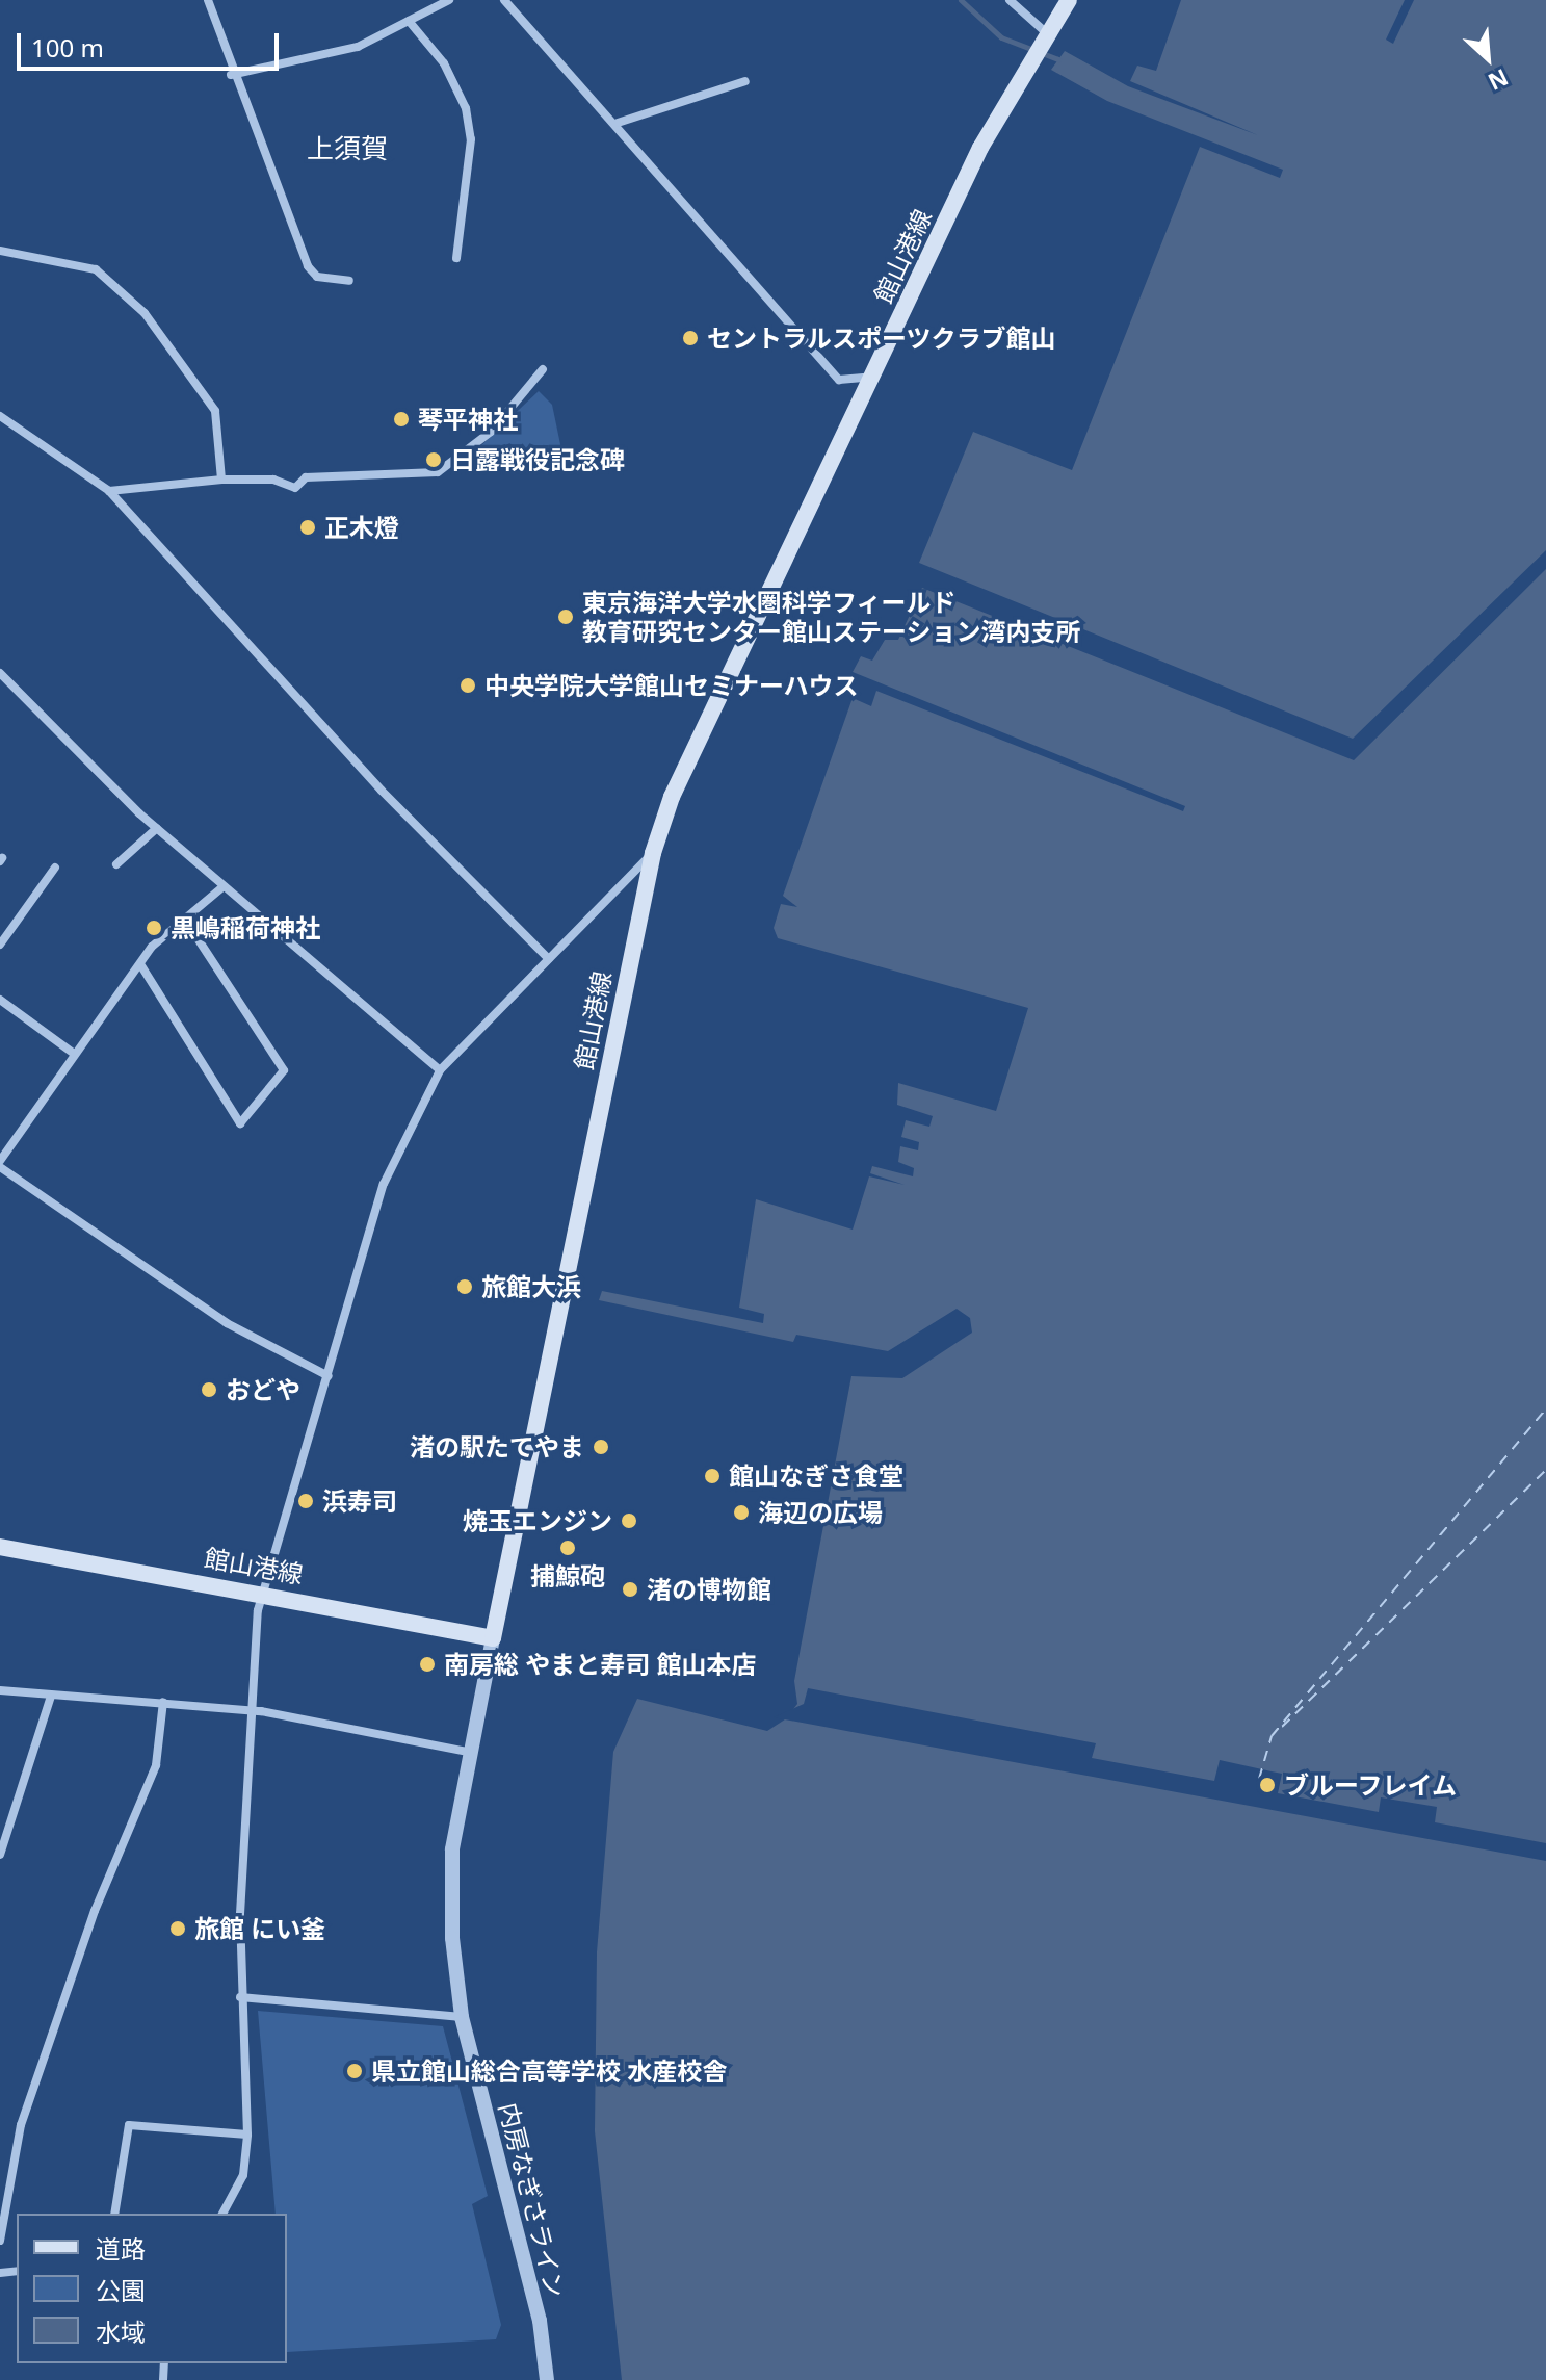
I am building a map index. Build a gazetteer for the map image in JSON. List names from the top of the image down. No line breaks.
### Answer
{"streets":{"main road":["館山港線"],"street":["内房なぎさライン"]},"crossings":[["館山港線","内房なぎさライン"]],"districts":["上須賀"],"places":["セントラルスポーツクラブ館山","琴平神社","日露戦役記念碑","正木燈","東京海洋大学水圏科学フィールド 教育研究センター館山ステーション湾内支所","中央学院大学館山セミナーハウス","黒嶋稲荷神社","旅館大浜","おどや","渚の駅たてやま","館山なぎさ食堂","浜寿司","海辺の広場","焼玉エンジン","捕鯨砲","渚の博物館","南房総 やまと寿司 館山本店","ブルーフレイム","旅館 にい釜","県立館山総合高等学校 水産校舎"],"legend":["道路","公園","水域"],"scale_bar":"100 m","north":"bottom right"}
